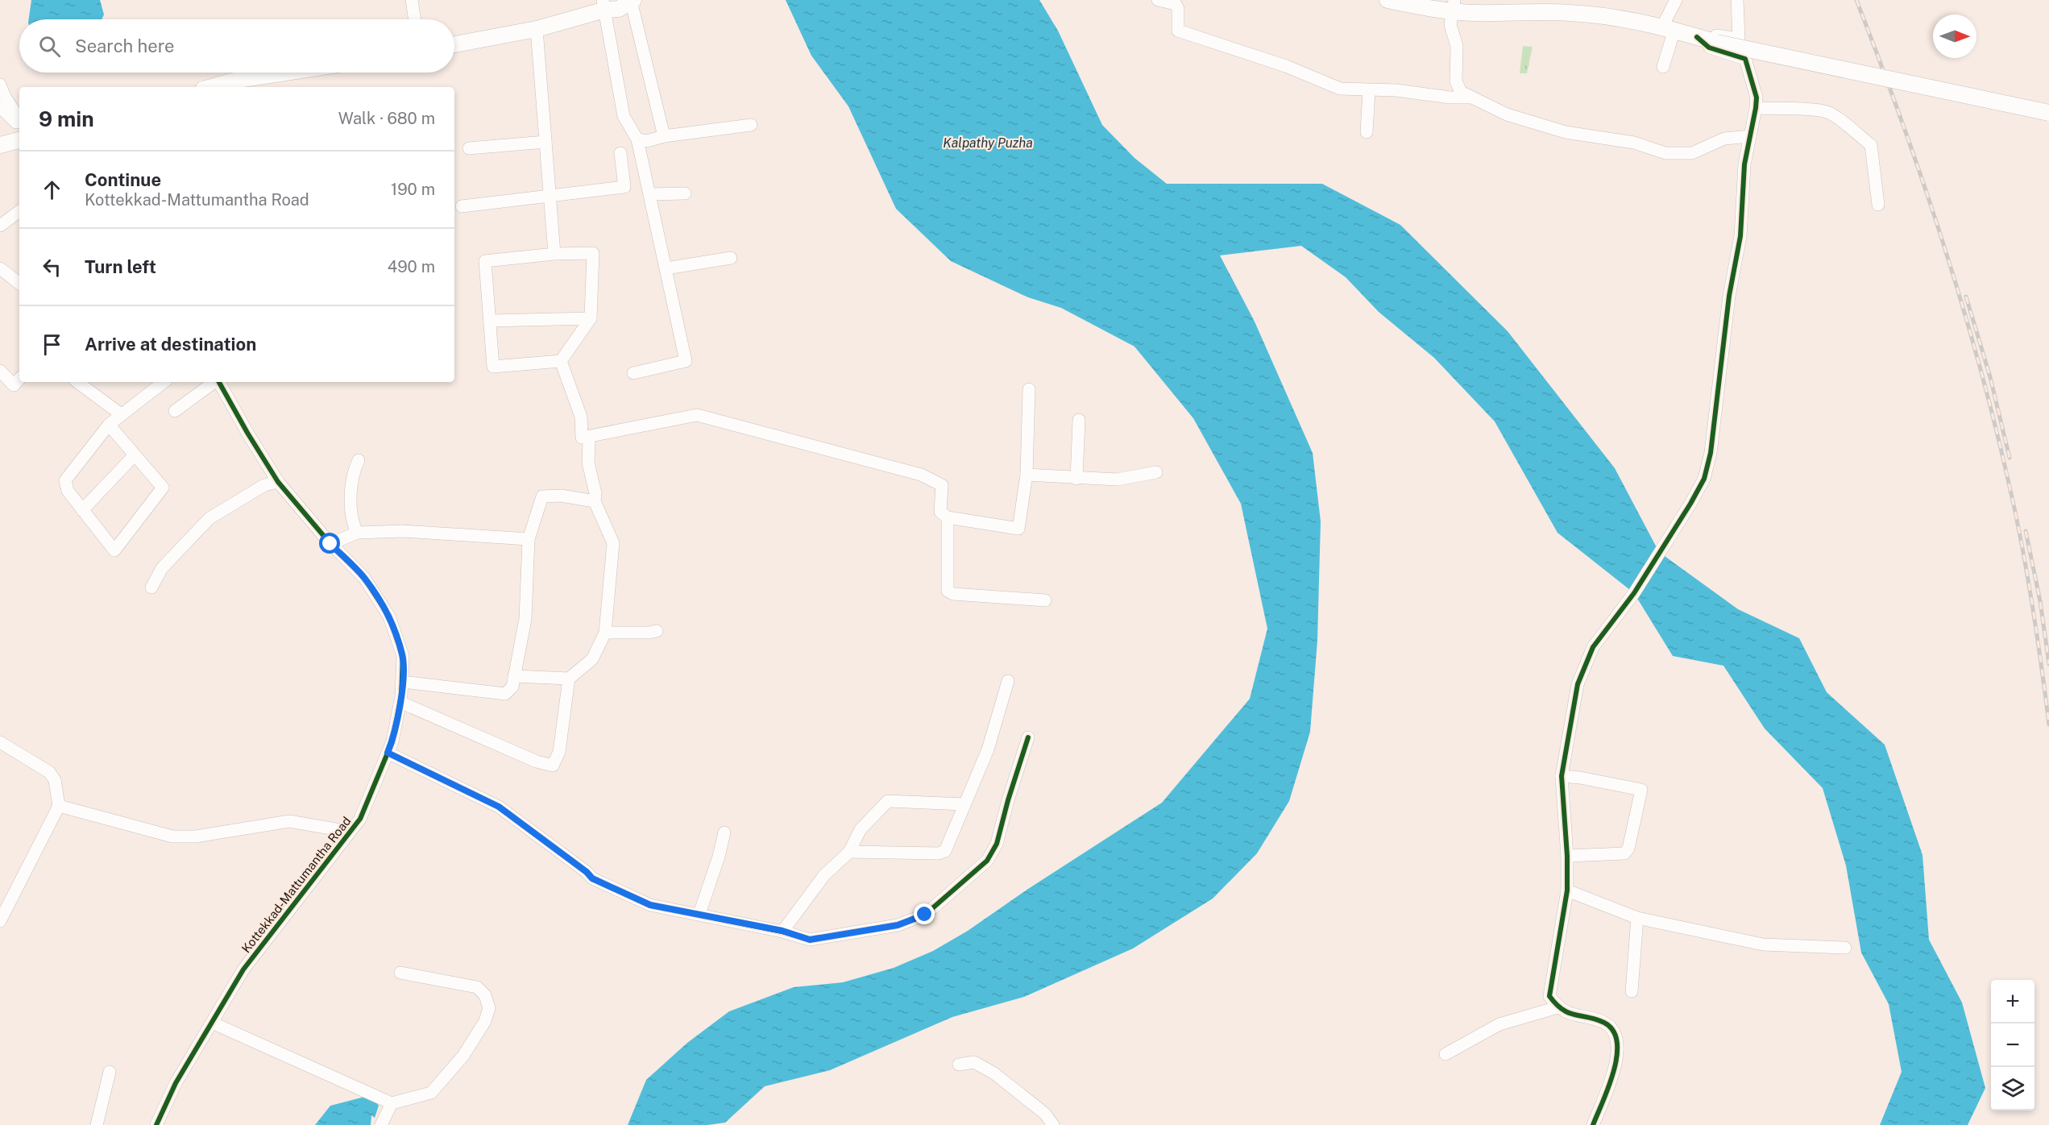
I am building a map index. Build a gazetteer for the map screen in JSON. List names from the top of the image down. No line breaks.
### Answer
{"streets":{"street":["Kottekkad-Mattumantha Road"]},"water":["Kalpathy Puzha"],"north":"right","page":{"search":"Search here","heading":["9 min","Walk · 680 m"],"list":[["Continue","Kottekkad-Mattumantha Road","190 m"],["Turn left","490 m"],"Arrive at destination"],"map_buttons":["+","−"]}}
